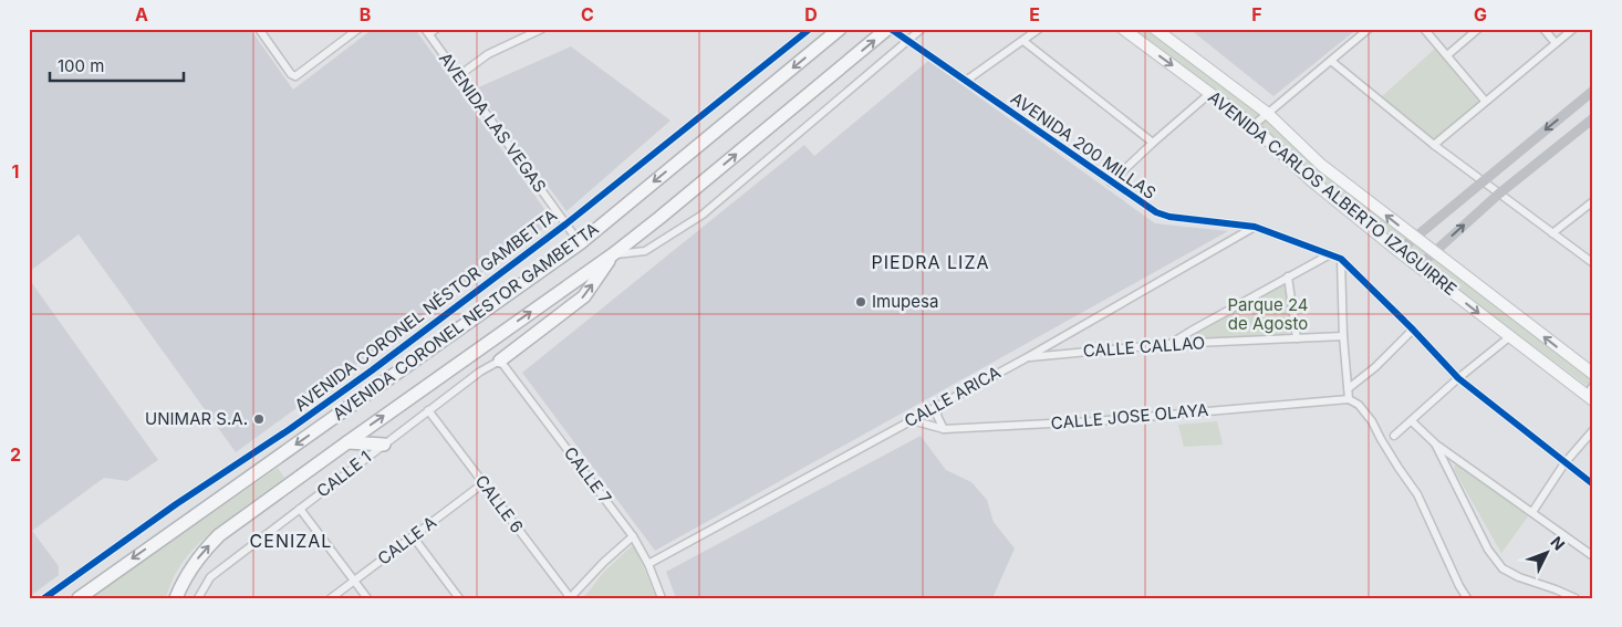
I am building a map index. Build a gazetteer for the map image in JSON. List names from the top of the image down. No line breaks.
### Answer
{"streets":{"highway":["AVENIDA CORONEL NESTOR GAMBETTA"],"main road":["AVENIDA CARLOS ALBERTO IZAGUIRRE"],"street":["AVENIDA LAS VEGAS","AVENIDA 200 MILLAS","AVENIDA CORONEL NÉSTOR GAMBETTA","CALLE CALLAO","CALLE ARICA","CALLE JOSE OLAYA","CALLE 1","CALLE 7","CALLE 6","CALLE A"]},"crossings":[["AVENIDA LAS VEGAS","AVENIDA CORONEL NÉSTOR GAMBETTA"],["AVENIDA LAS VEGAS","AVENIDA CORONEL NESTOR GAMBETTA"],["AVENIDA 200 MILLAS","AVENIDA CORONEL NESTOR GAMBETTA"],["AVENIDA 200 MILLAS","CALLE ARICA"],["CALLE CALLAO","CALLE ARICA"],["CALLE ARICA","CALLE JOSE OLAYA"],["CALLE ARICA","CALLE 7"],["CALLE 1","CALLE 7"],["CALLE 1","CALLE 6"],["CALLE 6","CALLE A"]],"districts":["PIEDRA LIZA","CENIZAL"],"parks":["Parque 24 de Agosto"],"places":["Imupesa","UNIMAR S.A."],"scale_bar":"100 m","north":"top right","grid":{"columns":["A","B","C","D","E","F","G"],"rows":["1","2"]}}
